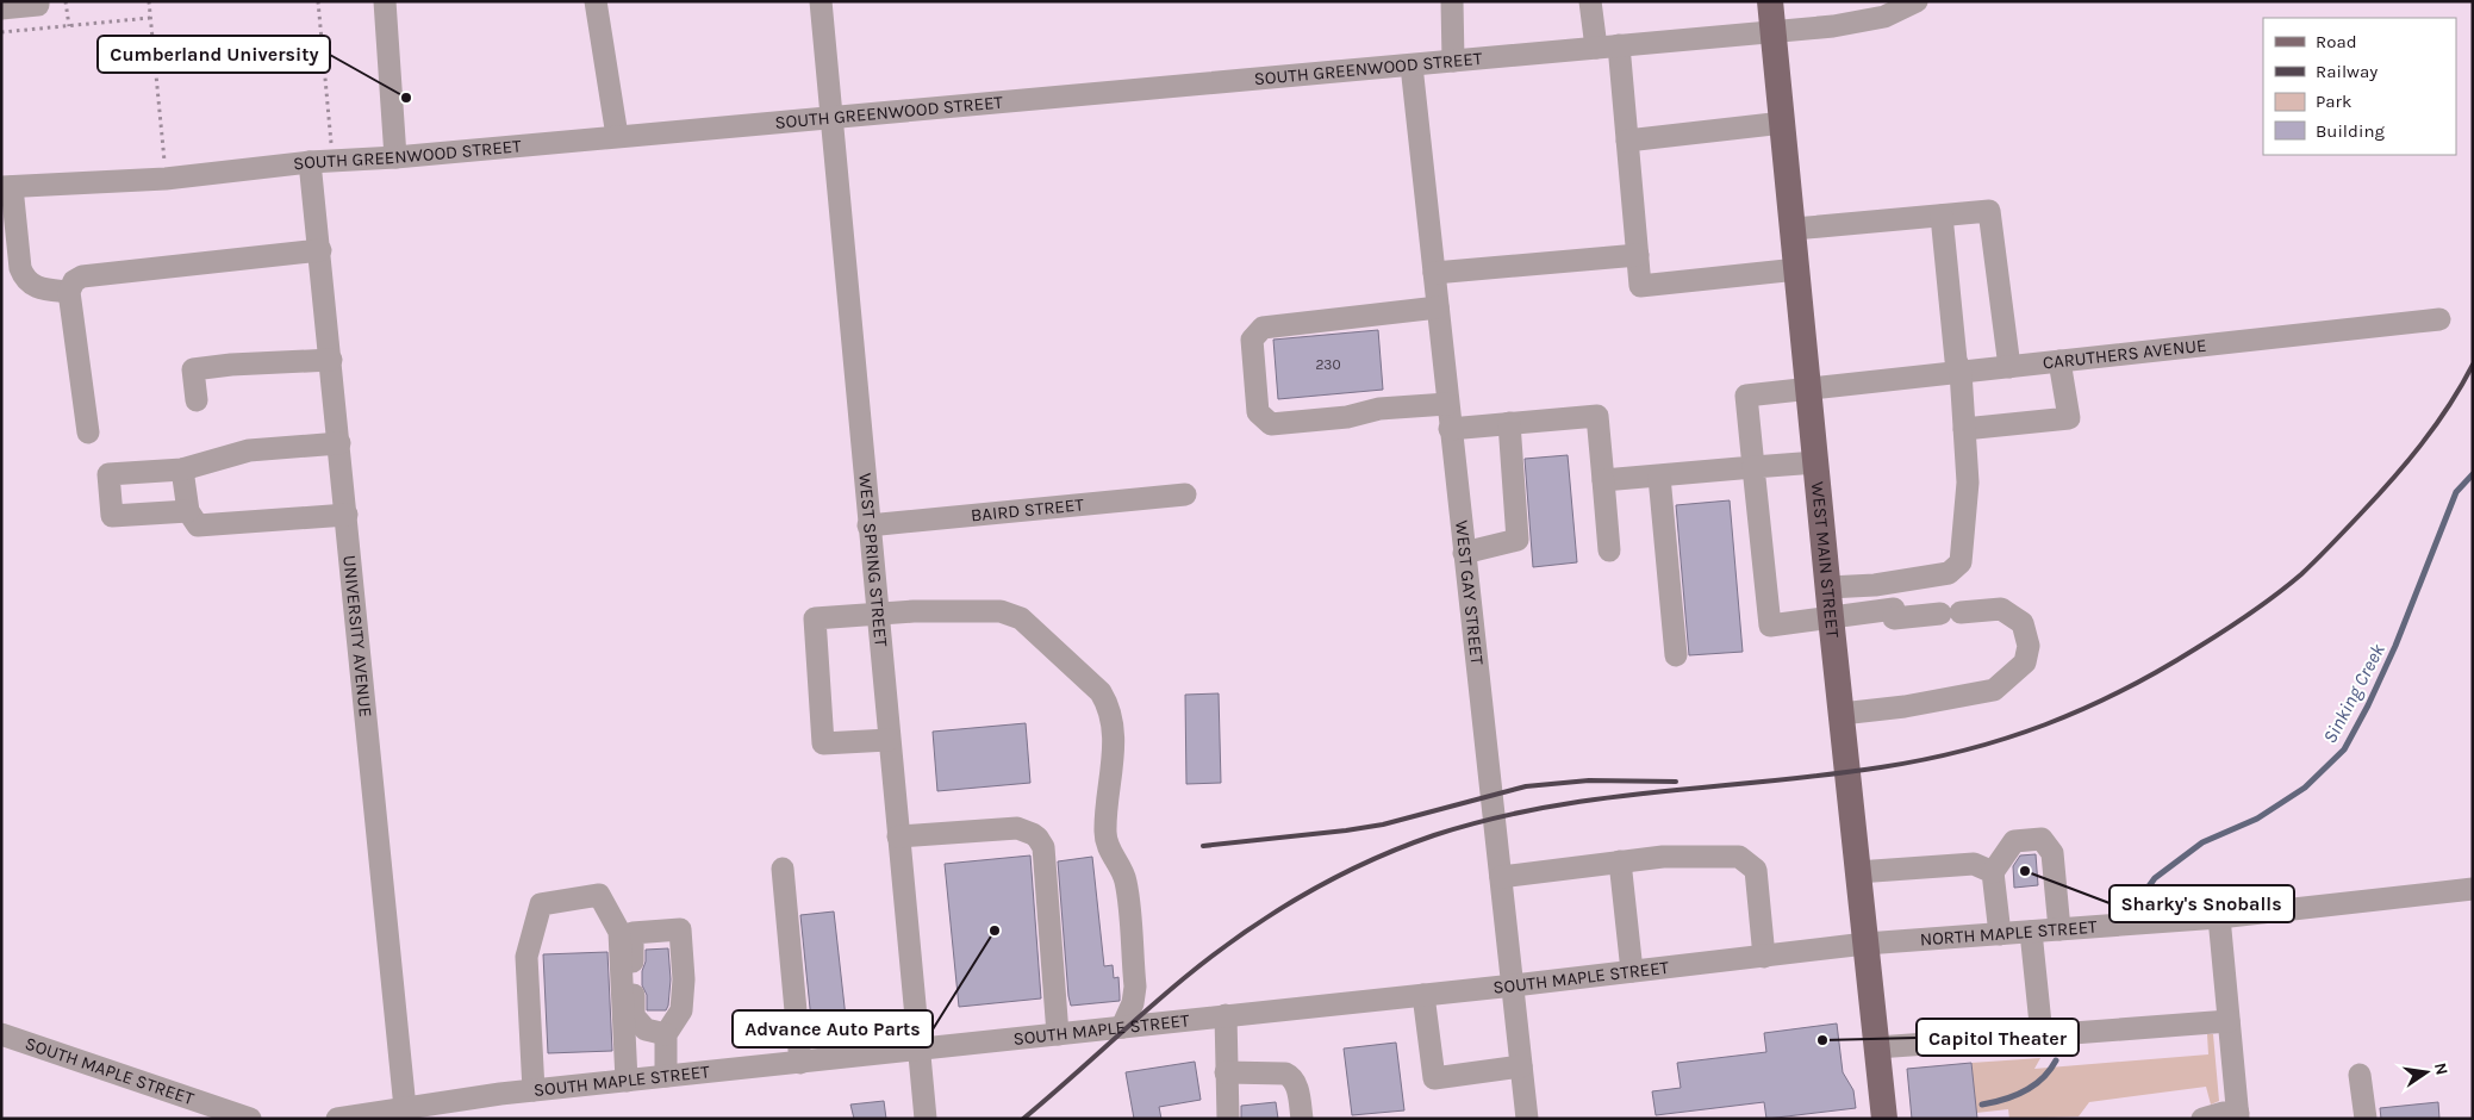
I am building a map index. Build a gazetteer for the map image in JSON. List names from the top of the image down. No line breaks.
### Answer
{"streets":{"main road":["WEST MAIN STREET"],"street":["SOUTH GREENWOOD STREET","CARUTHERS AVENUE","BAIRD STREET","WEST SPRING STREET","WEST GAY STREET","UNIVERSITY AVENUE","NORTH MAPLE STREET","SOUTH MAPLE STREET"]},"crossings":[["SOUTH GREENWOOD STREET","WEST SPRING STREET"],["SOUTH GREENWOOD STREET","WEST MAIN STREET"],["SOUTH GREENWOOD STREET","WEST GAY STREET"],["SOUTH GREENWOOD STREET","UNIVERSITY AVENUE"],["CARUTHERS AVENUE","WEST MAIN STREET"],["BAIRD STREET","WEST SPRING STREET"],["WEST SPRING STREET","SOUTH MAPLE STREET"],["WEST MAIN STREET","NORTH MAPLE STREET"],["WEST MAIN STREET","SOUTH MAPLE STREET"],["WEST GAY STREET","SOUTH MAPLE STREET"],["UNIVERSITY AVENUE","SOUTH MAPLE STREET"],["NORTH MAPLE STREET","SOUTH MAPLE STREET"]],"water":["Sinking Creek"],"places":["Cumberland University","Sharky's Snoballs","Advance Auto Parts","Capitol Theater"],"house_numbers":["230"],"legend":["Road","Railway","Park","Building"],"north":"right"}
